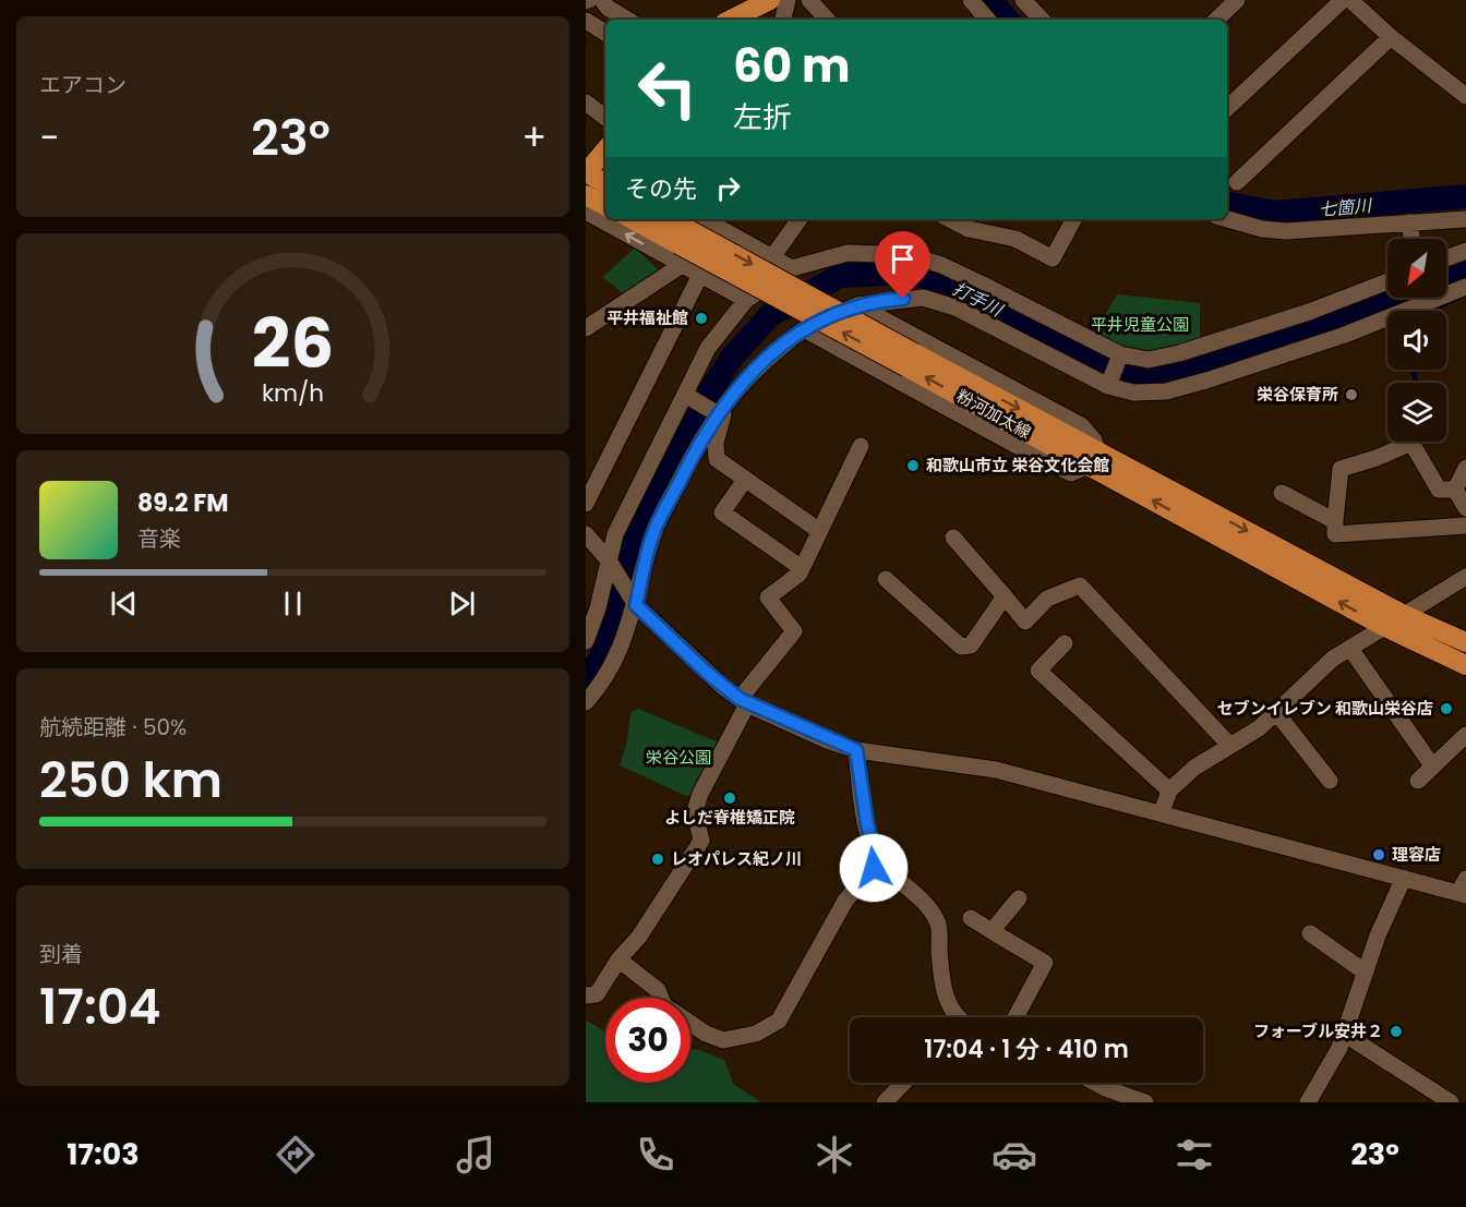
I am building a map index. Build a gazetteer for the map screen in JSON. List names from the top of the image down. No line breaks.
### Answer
{"streets":{"main road":["粉河加太線"]},"water":["七箇川","打手川"],"parks":["平井児童公園","栄谷公園"],"places":["平井福祉館","栄谷保育所","和歌山市立 栄谷文化会館","セブンイレブン 和歌山栄谷店","よしだ脊椎矯正院","理容店","レオパレス紀ノ川","フォーブル安井２"],"north":"bottom left","page":{"tile":["エアコン",["航続距離 · 50%","250 km"],["到着","17:04"]],"turn":["60 m","左折"],"heat":["−","23°","+"],"then":"その先","song":["89.2 FM","音楽"],"limit":"30","trip":"17:04 · 1 分 · 410 m","tabs":["17:03","23°"],"gauge":["26","km/h"]}}
